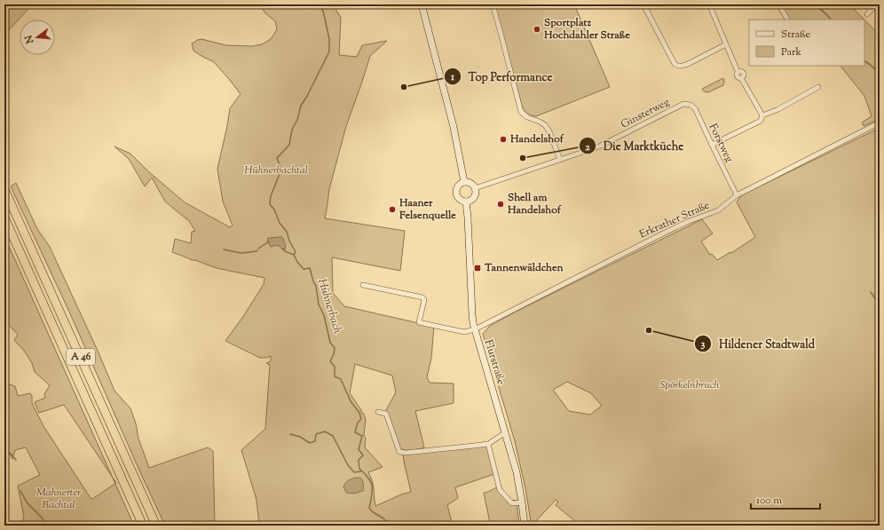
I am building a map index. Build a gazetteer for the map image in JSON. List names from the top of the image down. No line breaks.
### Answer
{"streets":{"highway":["A 46"],"main road":["Flurstraße"],"street":["Ginsterweg","Forstweg","Erkrather Straße"]},"crossings":[["Ginsterweg","Forstweg"],["Ginsterweg","Flurstraße"],["Forstweg","Erkrather Straße"],["Erkrather Straße","Flurstraße"]],"water":["Hühnerbach"],"parks":["Hühnerbachtal","Spörkelnbruch","Mahnerter Bachtal"],"places":{"other":["Sportplatz Hochdahler Straße","Top Performance","Handelshof","Die Marktküche","Shell am Handelshof","Haaner Felsenquelle","Hildener Stadtwald"],"transit":["Tannenwäldchen"]},"legend":["Straße","Park"],"scale_bar":"100 m","north":"left"}
